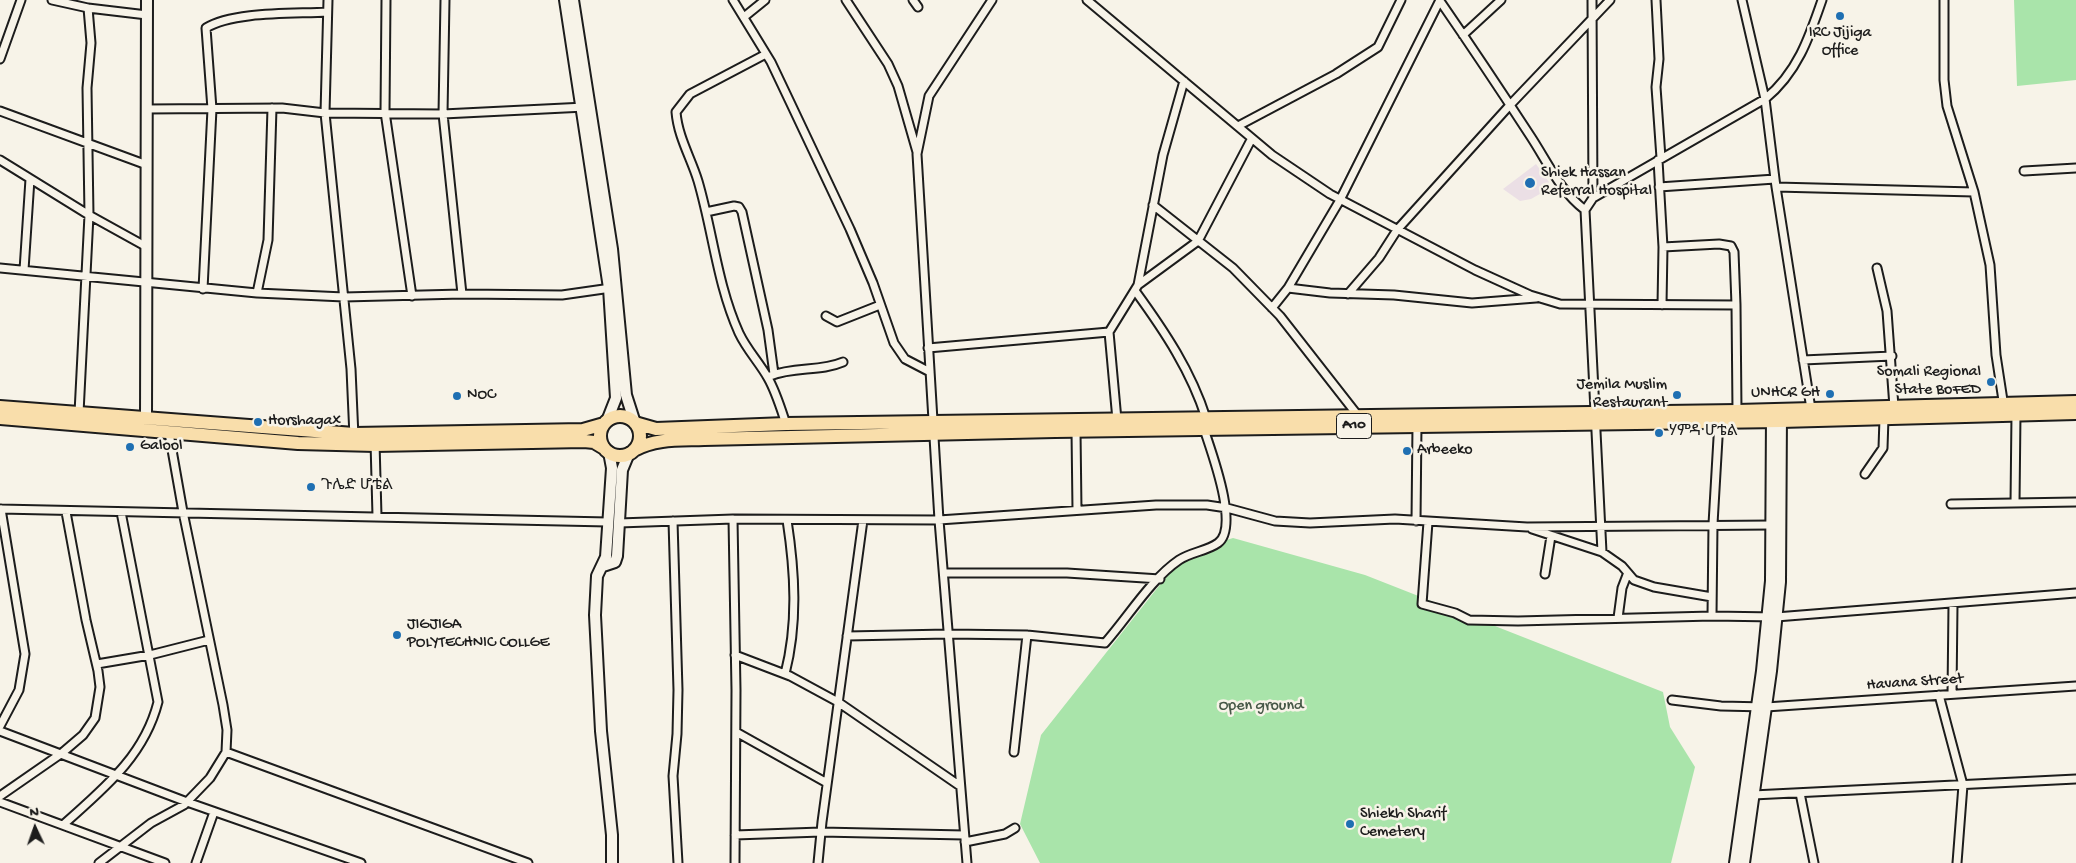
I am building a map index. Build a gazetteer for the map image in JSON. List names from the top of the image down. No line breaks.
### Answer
{"streets":{"highway":["A10"],"street":["Havana Street"]},"parks":["Open ground"],"places":["IRC Jijiga Office","Shiek Hassan Referral Hospital","Somali Regional State BoFED","UNHCR GH","Jemila Muslim Restaurant","NOC","Horshagax","ሃምዳ ሆቴል","Galool","Arbeeko","ጉሌድ ሆቴል","JIGJIGA POLYTECHNIC COLLGE","Shiekh Sharif Cemetery"],"north":"top"}
